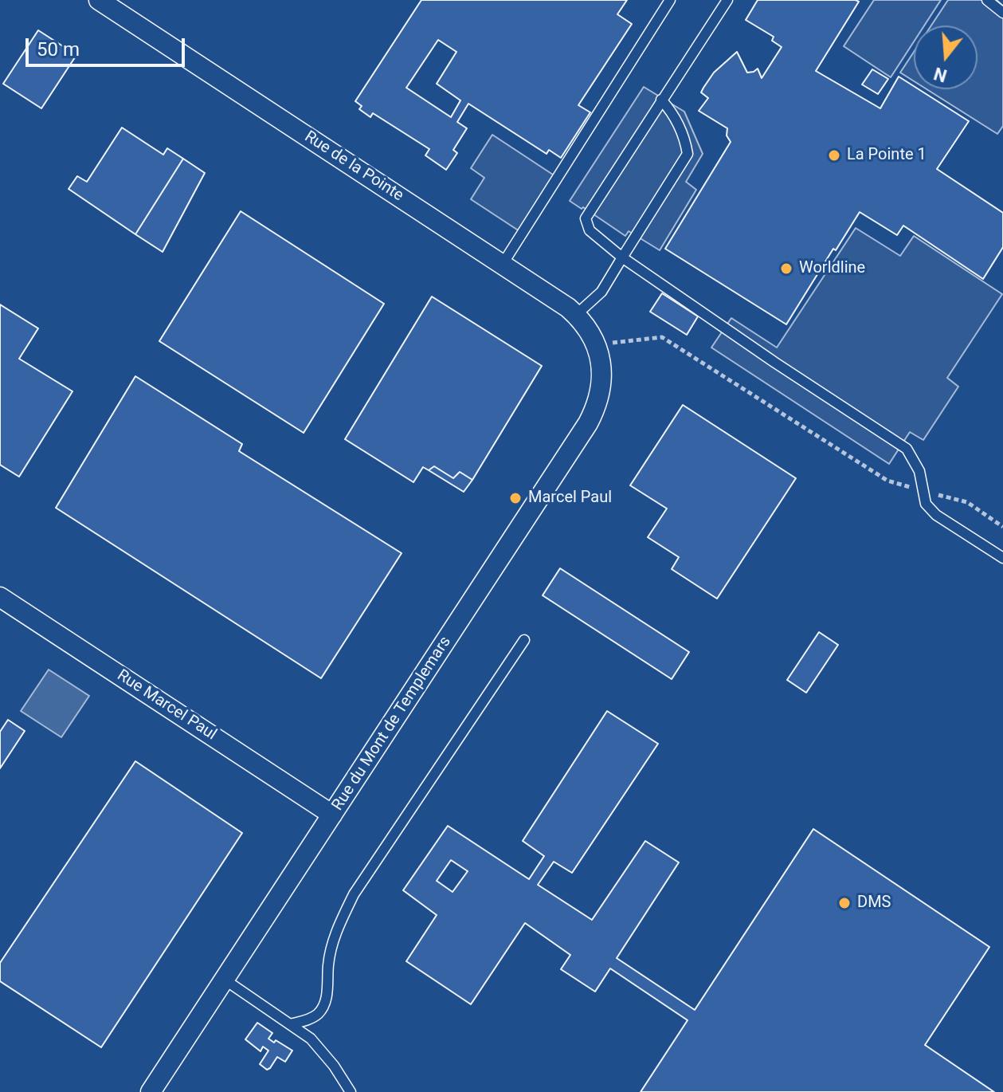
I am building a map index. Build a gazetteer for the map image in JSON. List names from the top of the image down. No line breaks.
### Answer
{"streets":{"street":["Rue de la Pointe","Rue Marcel Paul","Rue du Mont de Templemars"]},"crossings":[["Rue de la Pointe","Rue du Mont de Templemars"],["Rue Marcel Paul","Rue du Mont de Templemars"]],"places":["La Pointe 1","Worldline","Marcel Paul","DMS"],"scale_bar":"50 m","north":"bottom"}
